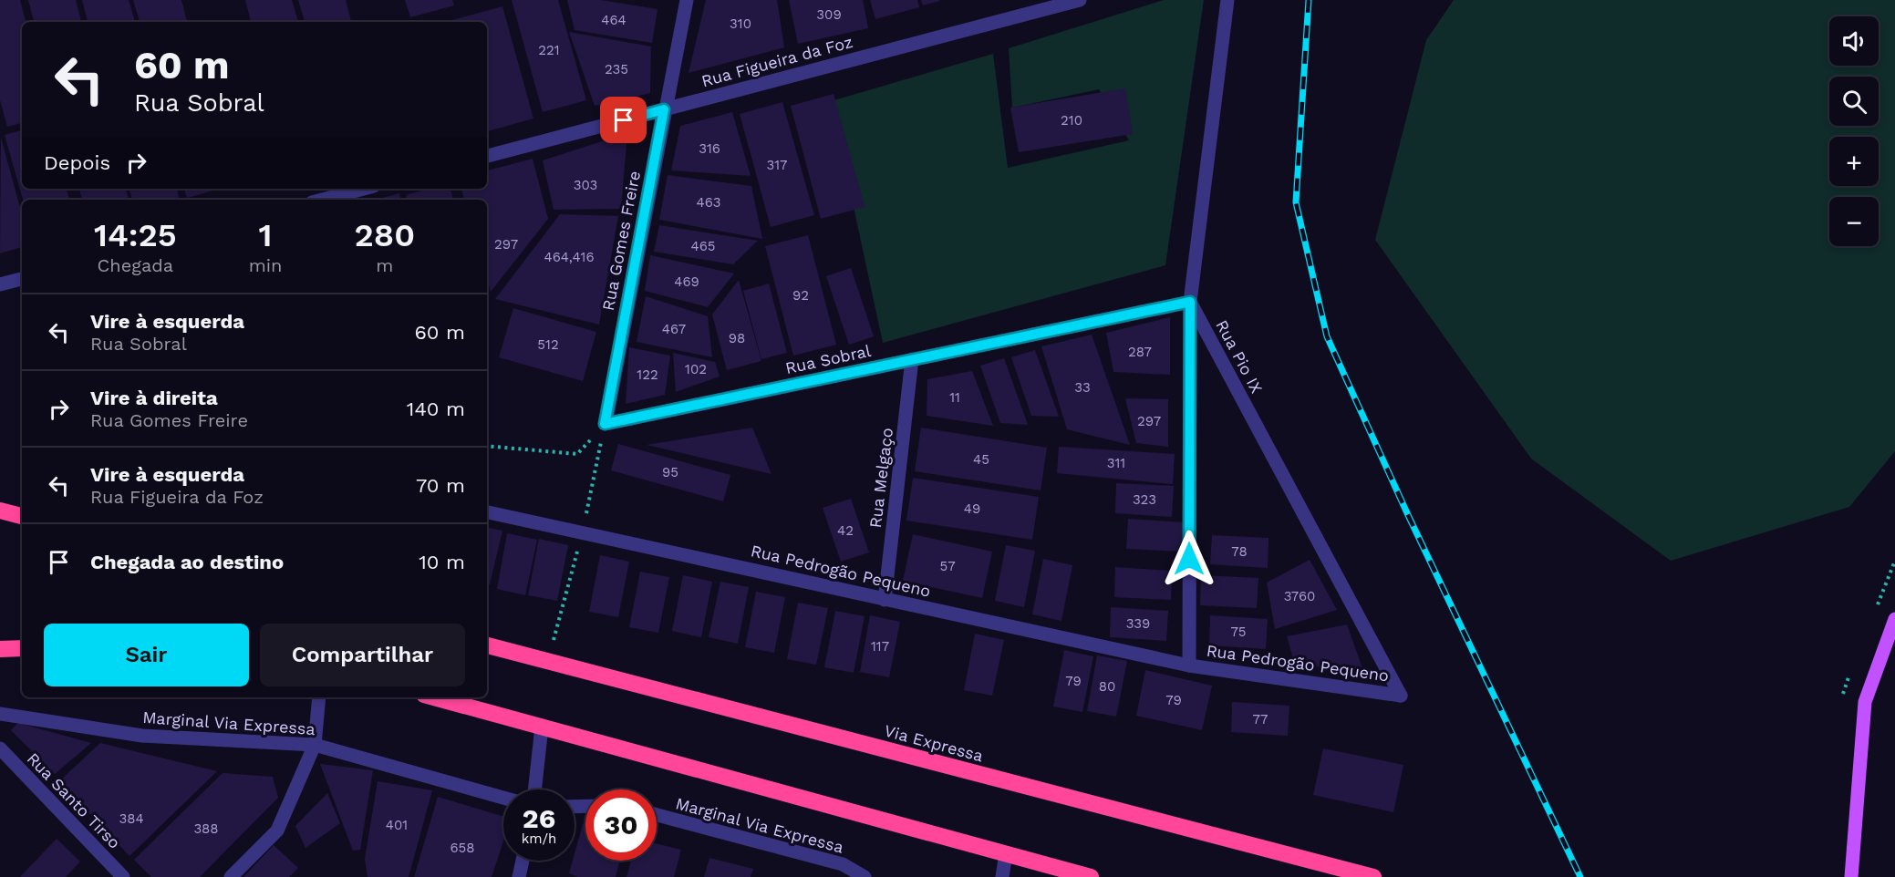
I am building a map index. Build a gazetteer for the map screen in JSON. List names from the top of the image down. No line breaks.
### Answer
{"streets":{"highway":["Via Expressa"],"street":["Rua Figueira da Foz","Rua Gomes Freire","Rua Pio IX","Rua Sobral","Rua Melgaço","Rua Pedrogão Pequeno","Marginal Via Expressa","Rua Santo Tirso"]},"crossings":[["Rua Figueira da Foz","Rua Gomes Freire"],["Rua Gomes Freire","Rua Sobral"],["Rua Pio IX","Rua Sobral"],["Rua Pio IX","Rua Pedrogão Pequeno"],["Rua Sobral","Rua Melgaço"],["Rua Sobral","Rua Pedrogão Pequeno"],["Rua Melgaço","Rua Pedrogão Pequeno"]],"house_numbers":["309","464","310","221","235","210","316","317","303","463","297","465","464,416","469","92","467","98","512","287","102","122","33","11","297","45","311","95","323","49","42","78","57","3760","339","75","117","79","80","79","77","384","401","388","658"],"page":{"map_buttons":["+","−"],"turn":["60 m","Rua Sobral"],"then":"Depois","eta":["14:25","Chegada","1","min","280","m"],"list":[{"name":"Vire à esquerda","note":"Rua Sobral","value":"60 m"},{"name":"Vire à direita","note":"Rua Gomes Freire","value":"140 m"},{"name":"Vire à esquerda","note":"Rua Figueira da Foz","value":"70 m"},{"name":"Chegada ao destino","value":"10 m"}],"buttons":["Sair","Compartilhar"],"speed":"26 km/h","limit":"30"}}
